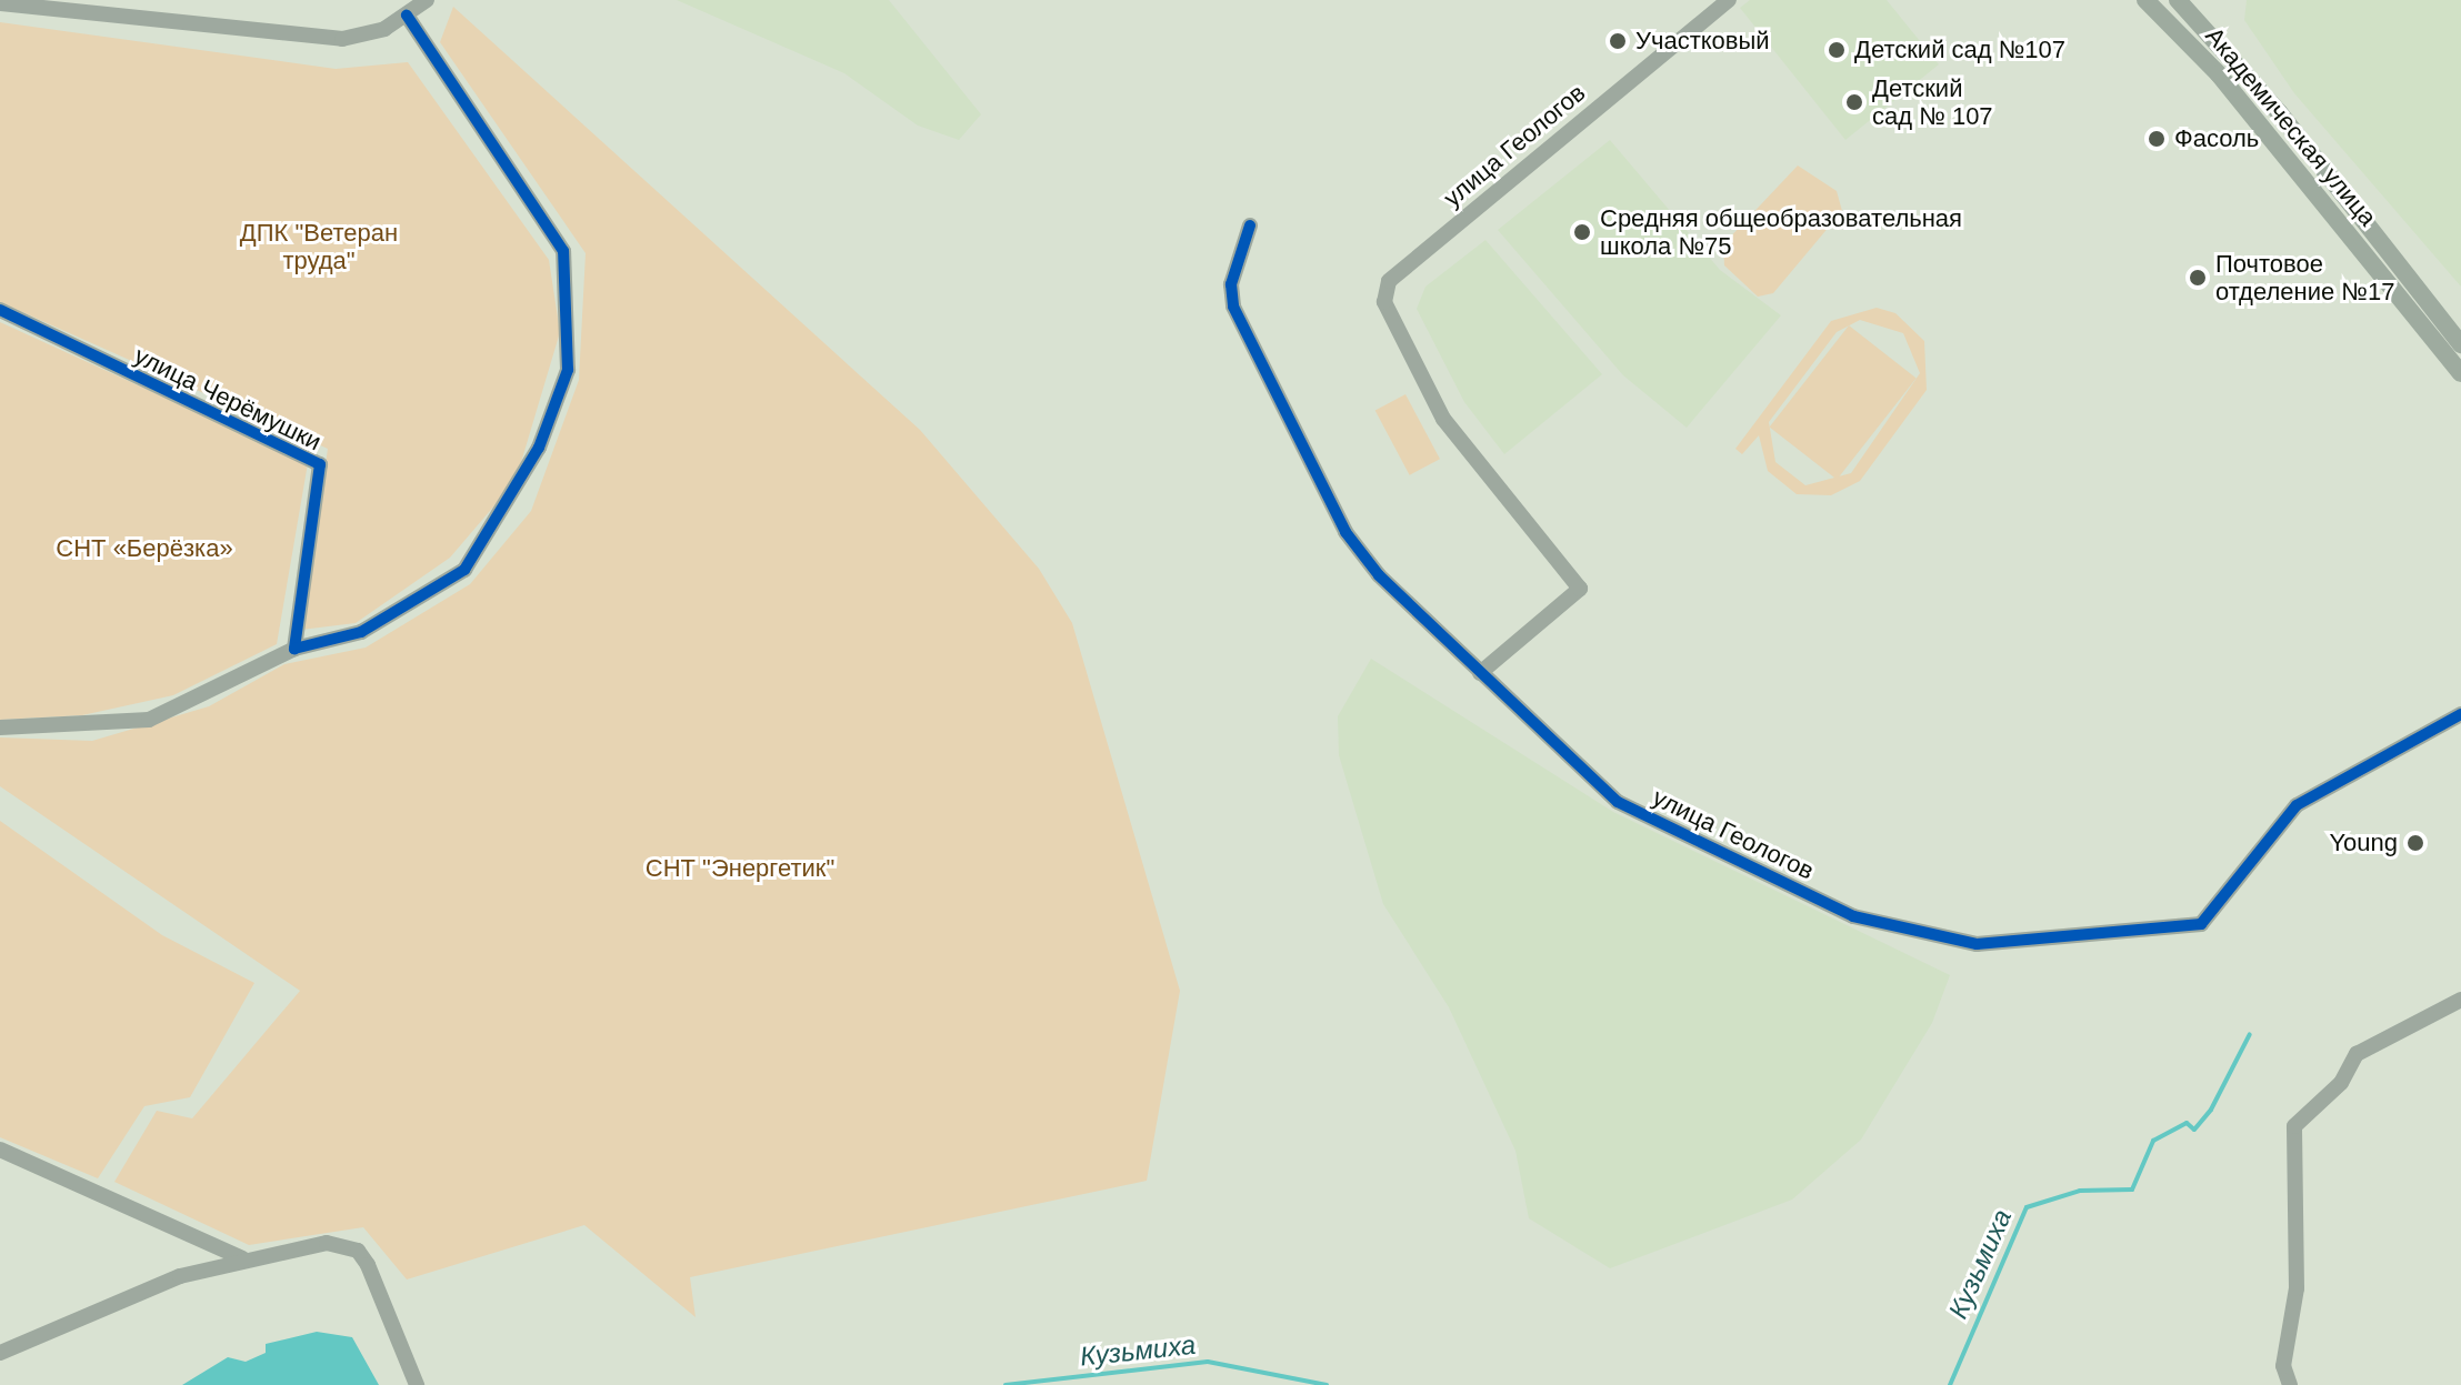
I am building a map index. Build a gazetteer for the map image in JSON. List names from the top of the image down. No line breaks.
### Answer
{"streets":{"main road":["Академическая улица"],"street":["улица Геологов","улица Черёмушки"]},"water":["Кузьмиха"],"parks":["ДПК \"Ветеран труда\"","СНТ «Берёзка»","СНТ \"Энергетик\""],"places":["Участковый","Детский сад №107","Детский сад № 107","Фасоль","Средняя общеобразовательная школа №75","Почтовое отделение №17","Young"]}
